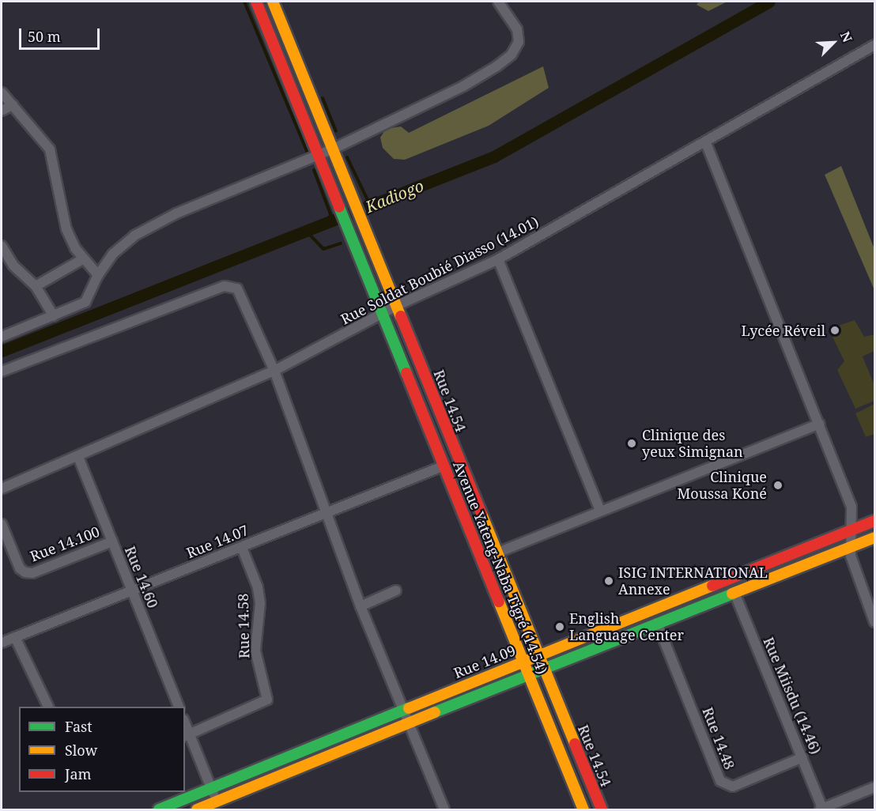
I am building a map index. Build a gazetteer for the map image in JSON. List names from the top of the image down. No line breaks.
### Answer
{"streets":{"main road":["Rue 14.54","Avenue Yateng-Naba Tigré (14.54)","Rue 14.09"],"street":["Rue Soldat Boubié Diasso (14.01)","Rue 14.07","Rue 14.100","Rue 14.60","Rue 14.58","Rue Miisdu (14.46)","Rue 14.48"]},"crossings":[["Rue Soldat Boubié Diasso (14.01)","Rue 14.54"],["Rue Soldat Boubié Diasso (14.01)","Avenue Yateng-Naba Tigré (14.54)"],["Rue Soldat Boubié Diasso (14.01)","Rue 14.60"],["Rue 14.54","Rue 14.09"],["Rue 14.07","Avenue Yateng-Naba Tigré (14.54)"],["Rue 14.07","Rue 14.60"],["Rue 14.07","Rue 14.58"],["Rue 14.100","Rue 14.60"],["Avenue Yateng-Naba Tigré (14.54)","Rue 14.09"],["Rue 14.09","Rue Miisdu (14.46)"],["Rue 14.09","Rue 14.48"],["Rue Miisdu (14.46)","Rue 14.48"]],"water":["Kadiogo"],"places":["Lycée Réveil","Clinique des yeux Simignan","Clinique Moussa Koné","ISIG INTERNATIONAL Annexe","English Language Center"],"legend":["Fast","Slow","Jam"],"scale_bar":"50 m","north":"top right"}
